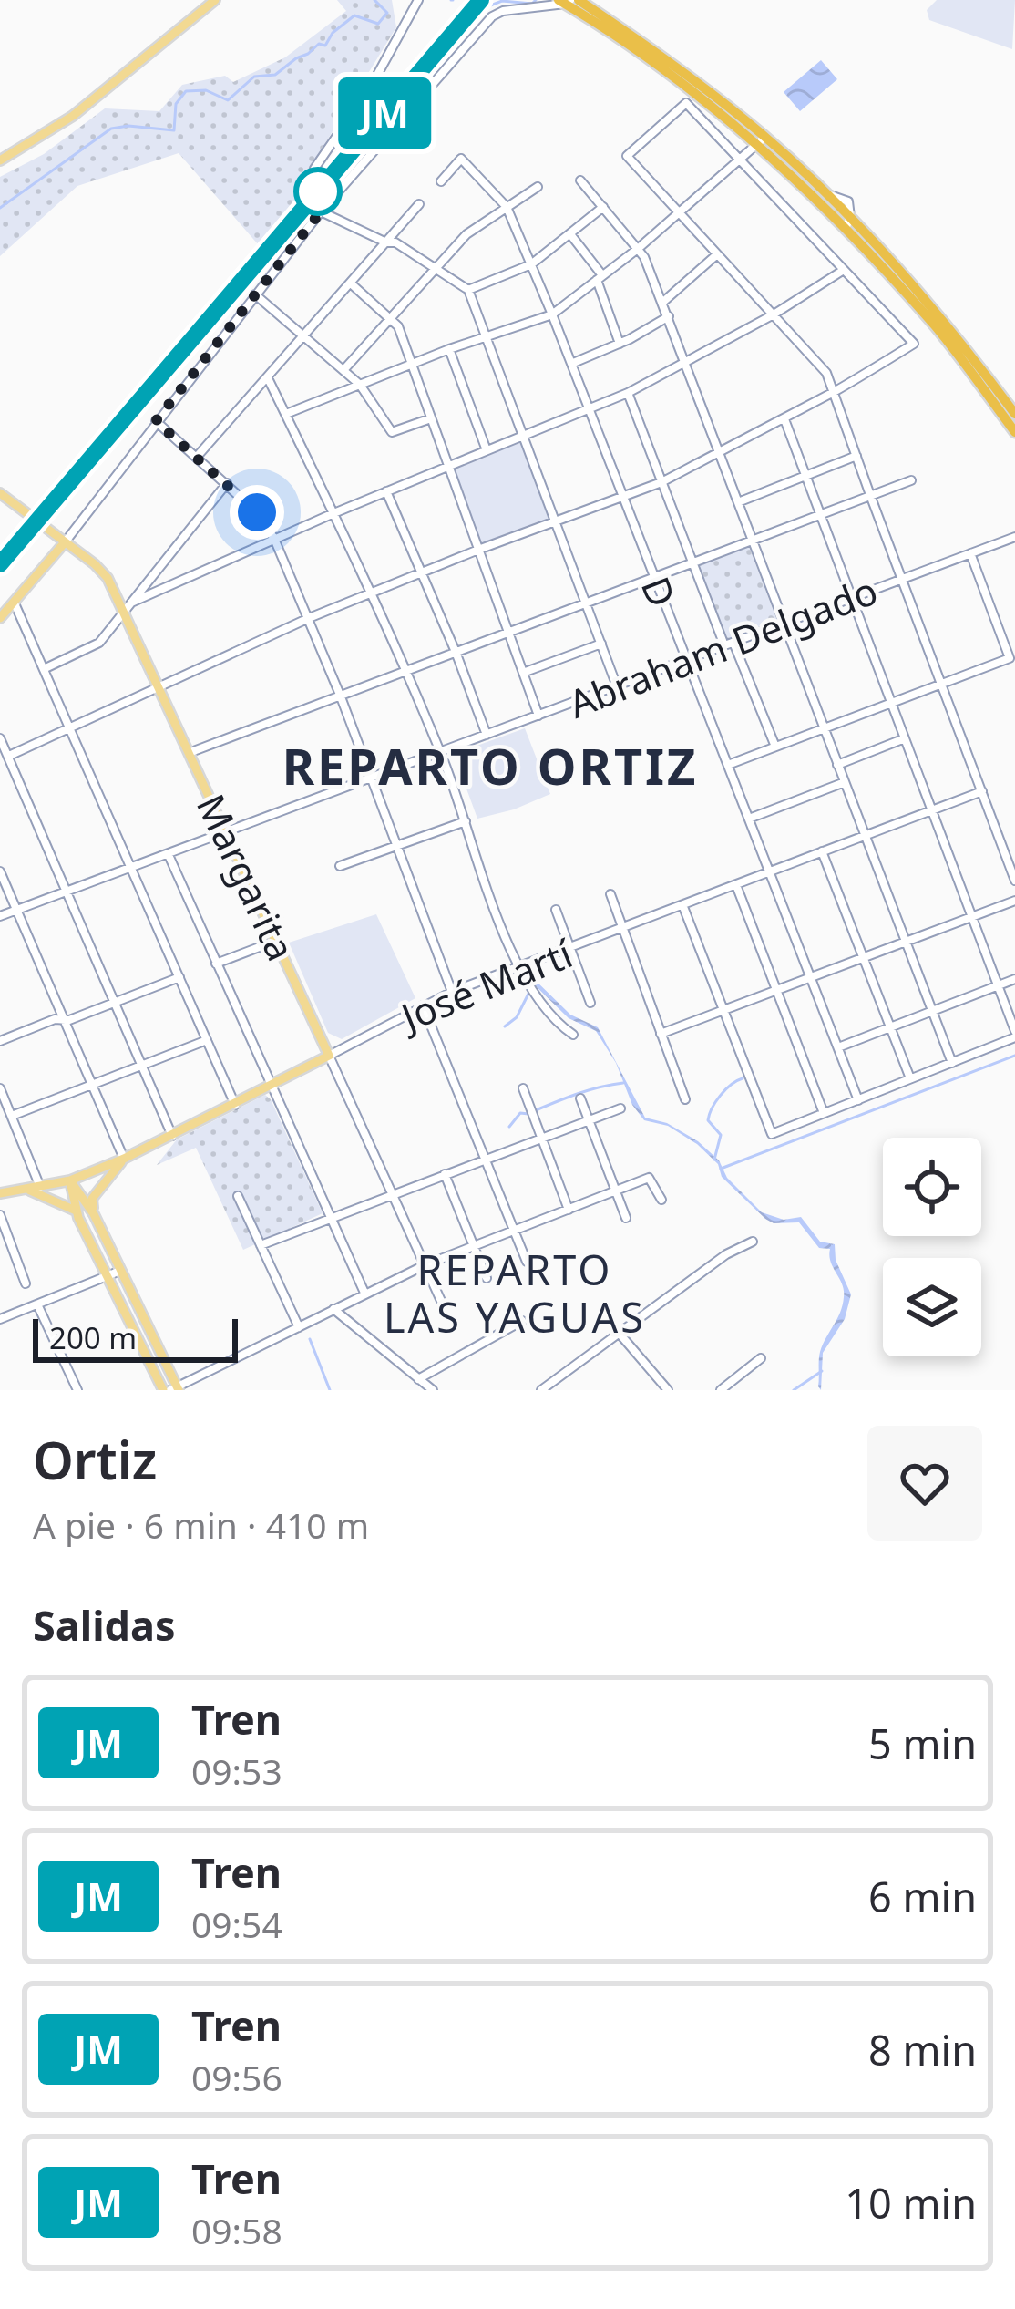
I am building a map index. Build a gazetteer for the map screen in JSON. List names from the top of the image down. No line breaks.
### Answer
{"streets":{"main road":["Margarita","José Martí"],"street":["D","Abraham Delgado"]},"crossings":[["D","Abraham Delgado"],["D","José Martí"],["Abraham Delgado","Margarita"],["Margarita","José Martí"]],"districts":["REPARTO ORTIZ","REPARTO LAS YAGUAS"],"scale_bar":"200 m","page":{"on_map":"JM","scale":"200 m","heading":[["Ortiz","A pie · 6 min · 410 m"],"Salidas"],"list":[{"mark":"JM","name":"Tren","note":"09:53","value":"5 min"},{"mark":"JM","name":"Tren","note":"09:54","value":"6 min"},{"mark":"JM","name":"Tren","note":"09:56","value":"8 min"},{"mark":"JM","name":"Tren","note":"09:58","value":"10 min"}]}}
